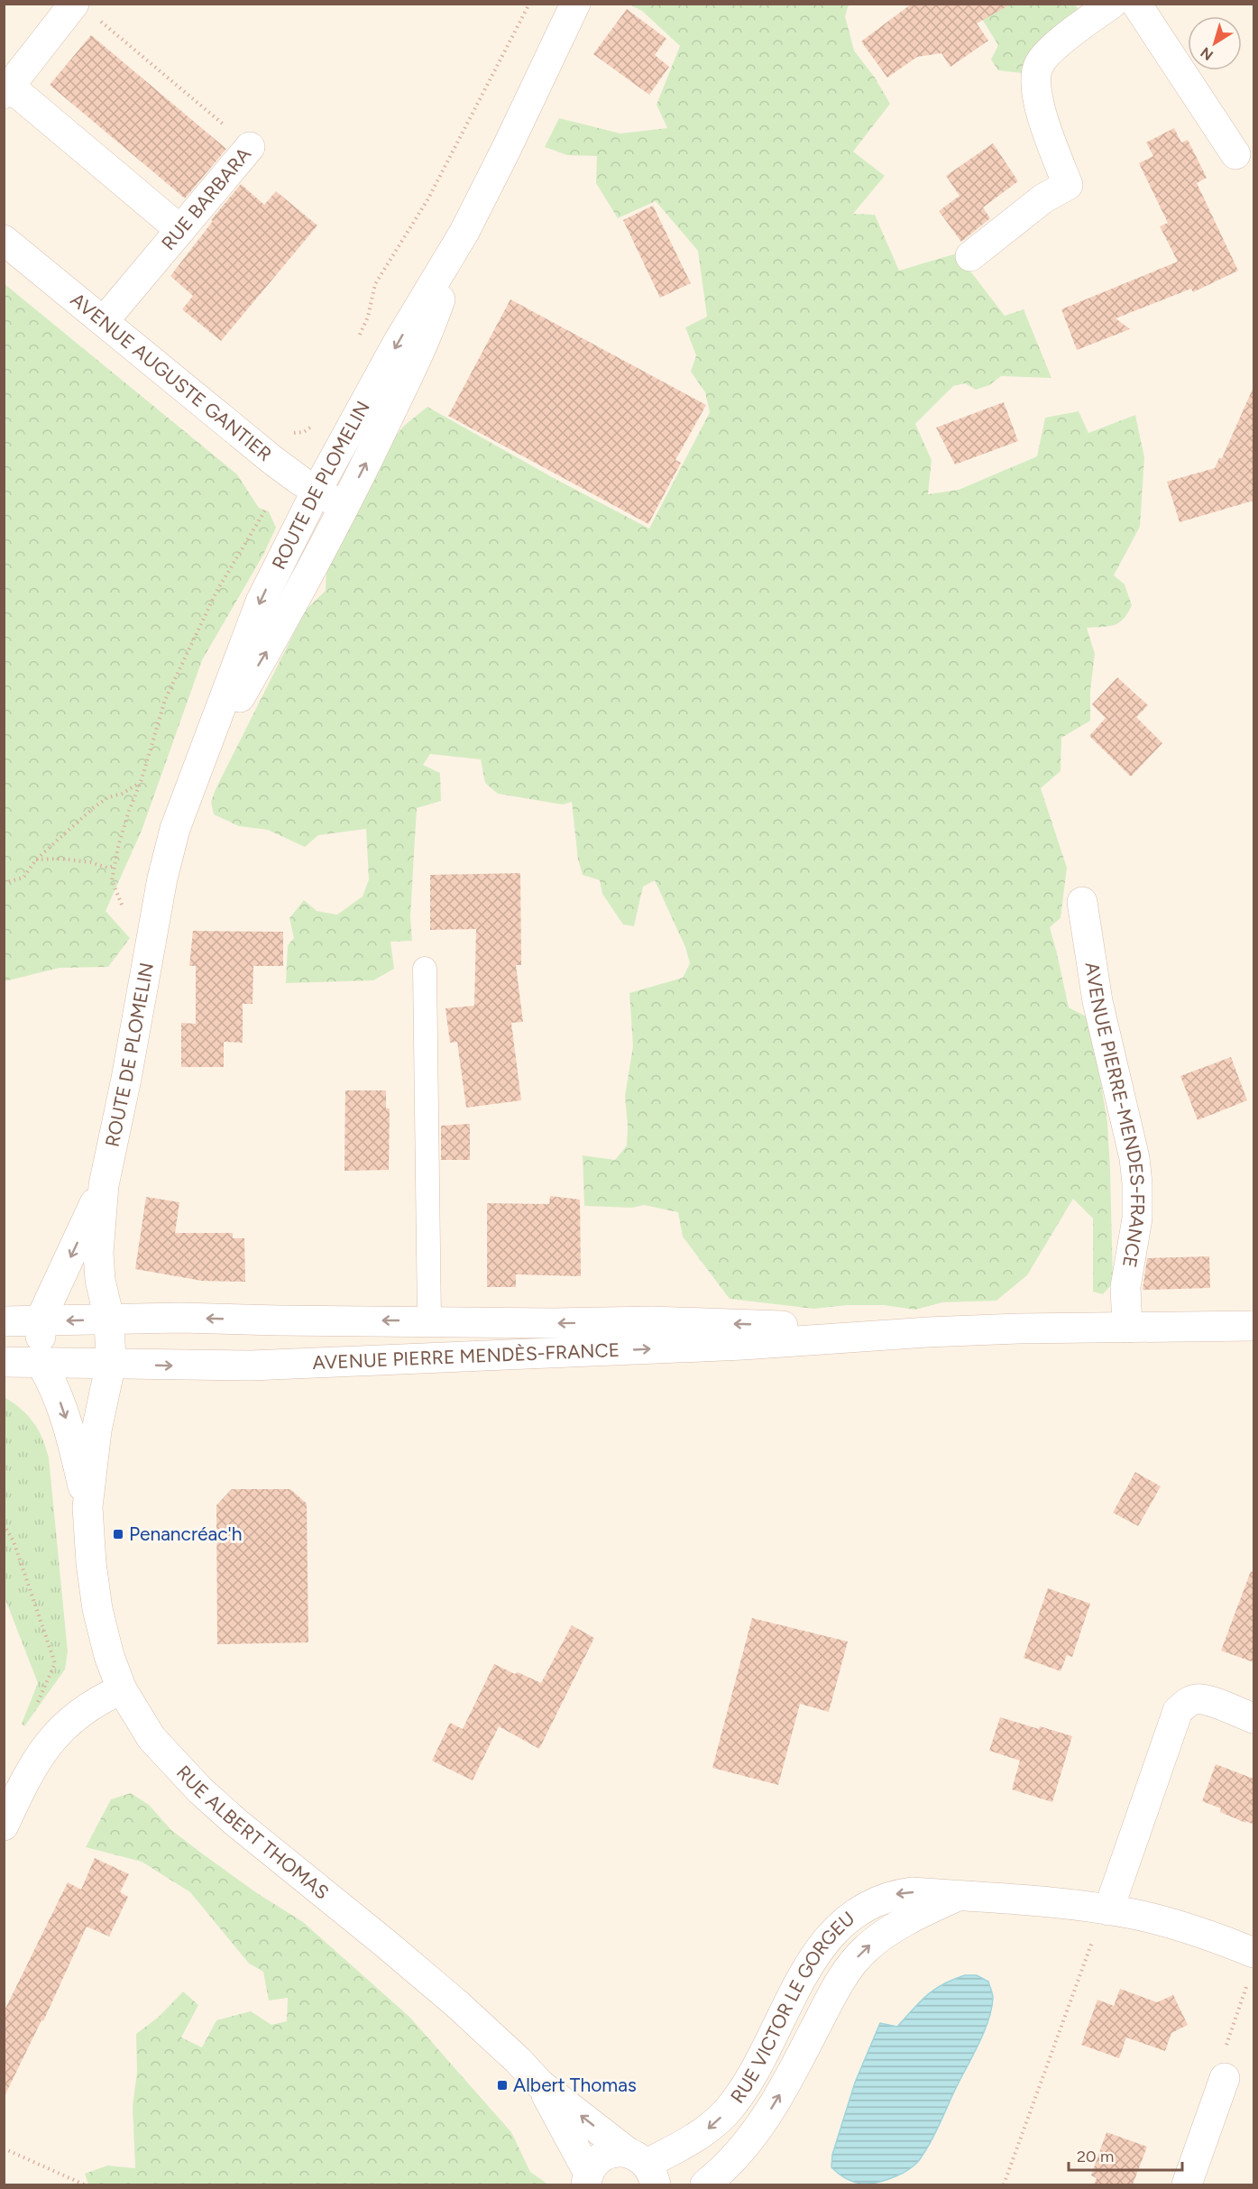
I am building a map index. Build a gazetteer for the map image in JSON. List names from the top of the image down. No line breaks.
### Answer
{"streets":{"street":["RUE BARBARA","AVENUE AUGUSTE GANTIER","ROUTE DE PLOMELIN","AVENUE PIERRE-MENDES-FRANCE","AVENUE PIERRE MENDÈS-FRANCE","RUE ALBERT THOMAS","RUE VICTOR LE GORGEU"]},"crossings":[["RUE BARBARA","AVENUE AUGUSTE GANTIER"],["AVENUE AUGUSTE GANTIER","ROUTE DE PLOMELIN"],["ROUTE DE PLOMELIN","AVENUE PIERRE MENDÈS-FRANCE"],["ROUTE DE PLOMELIN","RUE ALBERT THOMAS"],["AVENUE PIERRE-MENDES-FRANCE","AVENUE PIERRE MENDÈS-FRANCE"],["AVENUE PIERRE MENDÈS-FRANCE","RUE ALBERT THOMAS"],["RUE ALBERT THOMAS","RUE VICTOR LE GORGEU"]],"places":{"transit":["Penancréac'h","Albert Thomas"]},"scale_bar":"20 m","north":"bottom left"}
